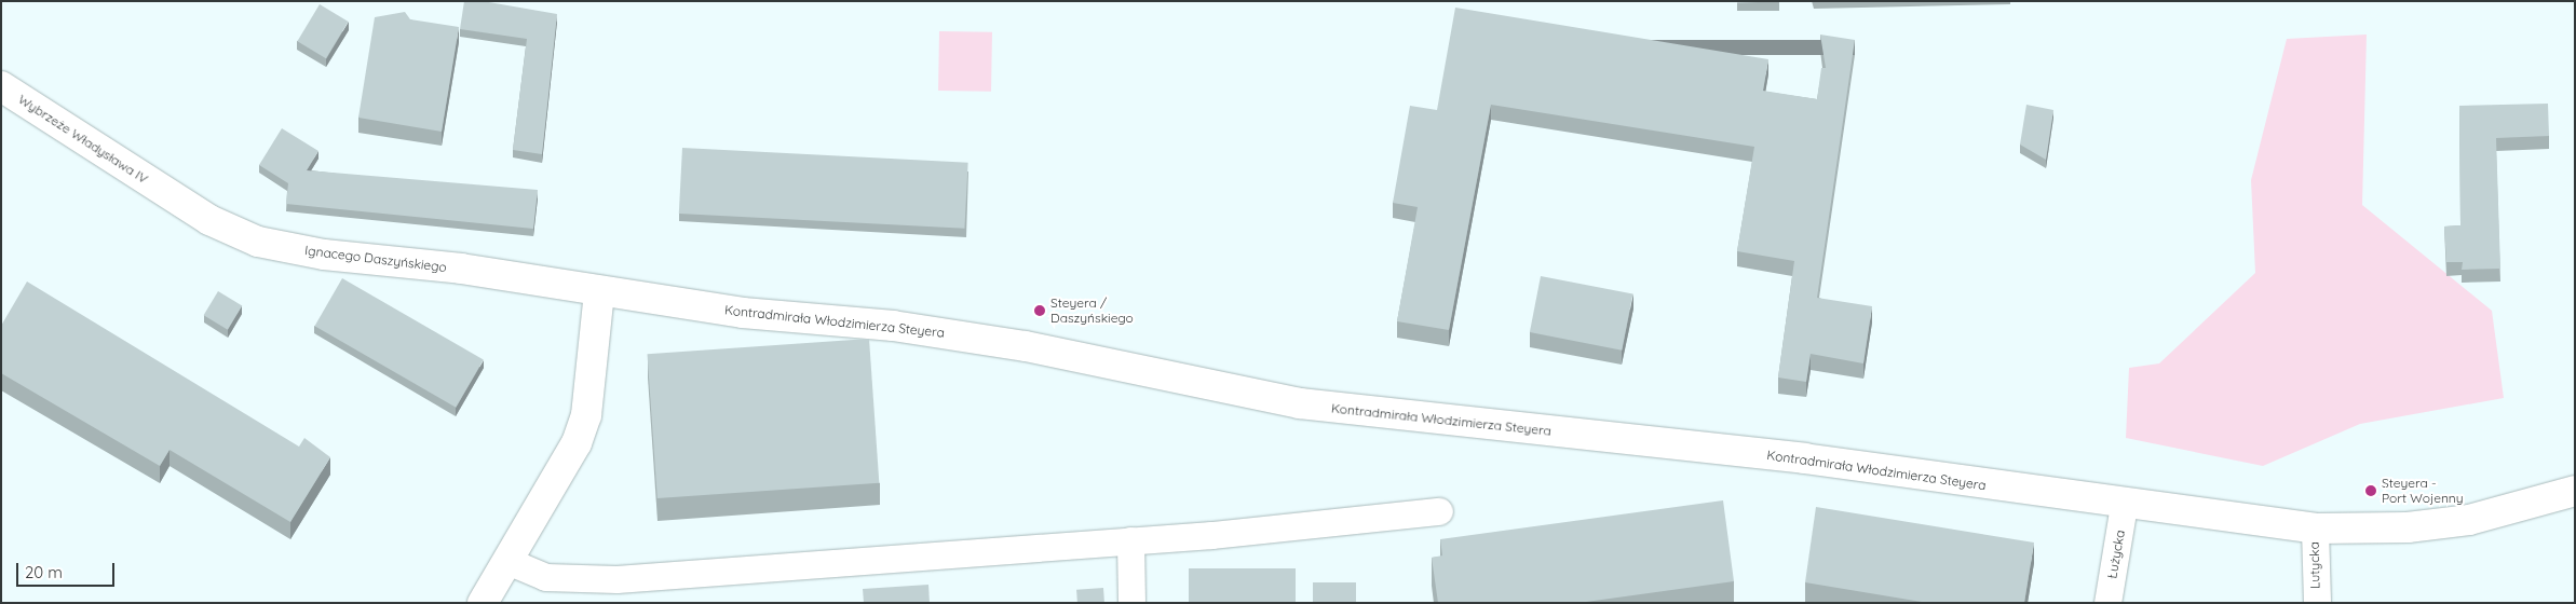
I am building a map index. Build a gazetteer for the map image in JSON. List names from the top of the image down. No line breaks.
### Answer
{"streets":{"street":["Wybrzeże Władysława IV","Ignacego Daszyńskiego","Kontradmirała Włodzimierza Steyera","Łużycka","Lutycka"]},"crossings":[["Wybrzeże Władysława IV","Ignacego Daszyńskiego"],["Ignacego Daszyńskiego","Kontradmirała Włodzimierza Steyera"],["Kontradmirała Włodzimierza Steyera","Łużycka"],["Kontradmirała Włodzimierza Steyera","Lutycka"]],"places":["Steyera / Daszyńskiego","Steyera - Port Wojenny"],"scale_bar":"20 m"}
